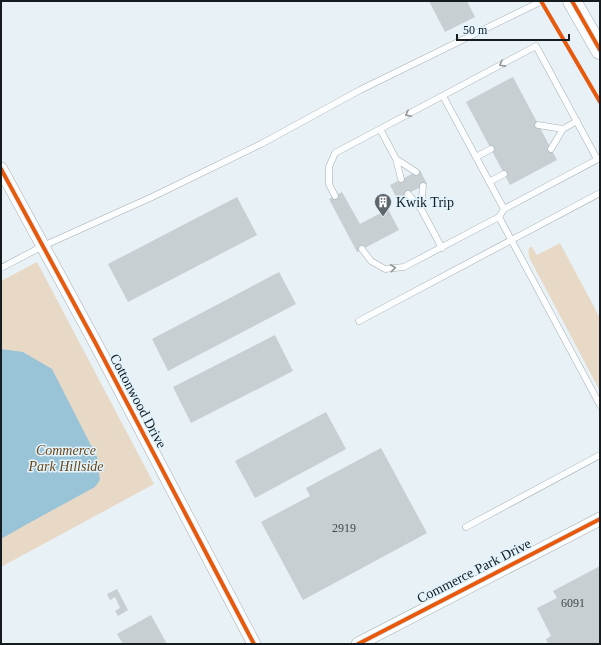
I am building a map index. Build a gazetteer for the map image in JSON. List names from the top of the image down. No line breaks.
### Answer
{"streets":{"street":["Cottonwood Drive","Commerce Park Drive"]},"parks":["Commerce Park Hillside"],"places":{"building":["Kwik Trip"]},"house_numbers":["2919","6091"],"scale_bar":"50 m"}
